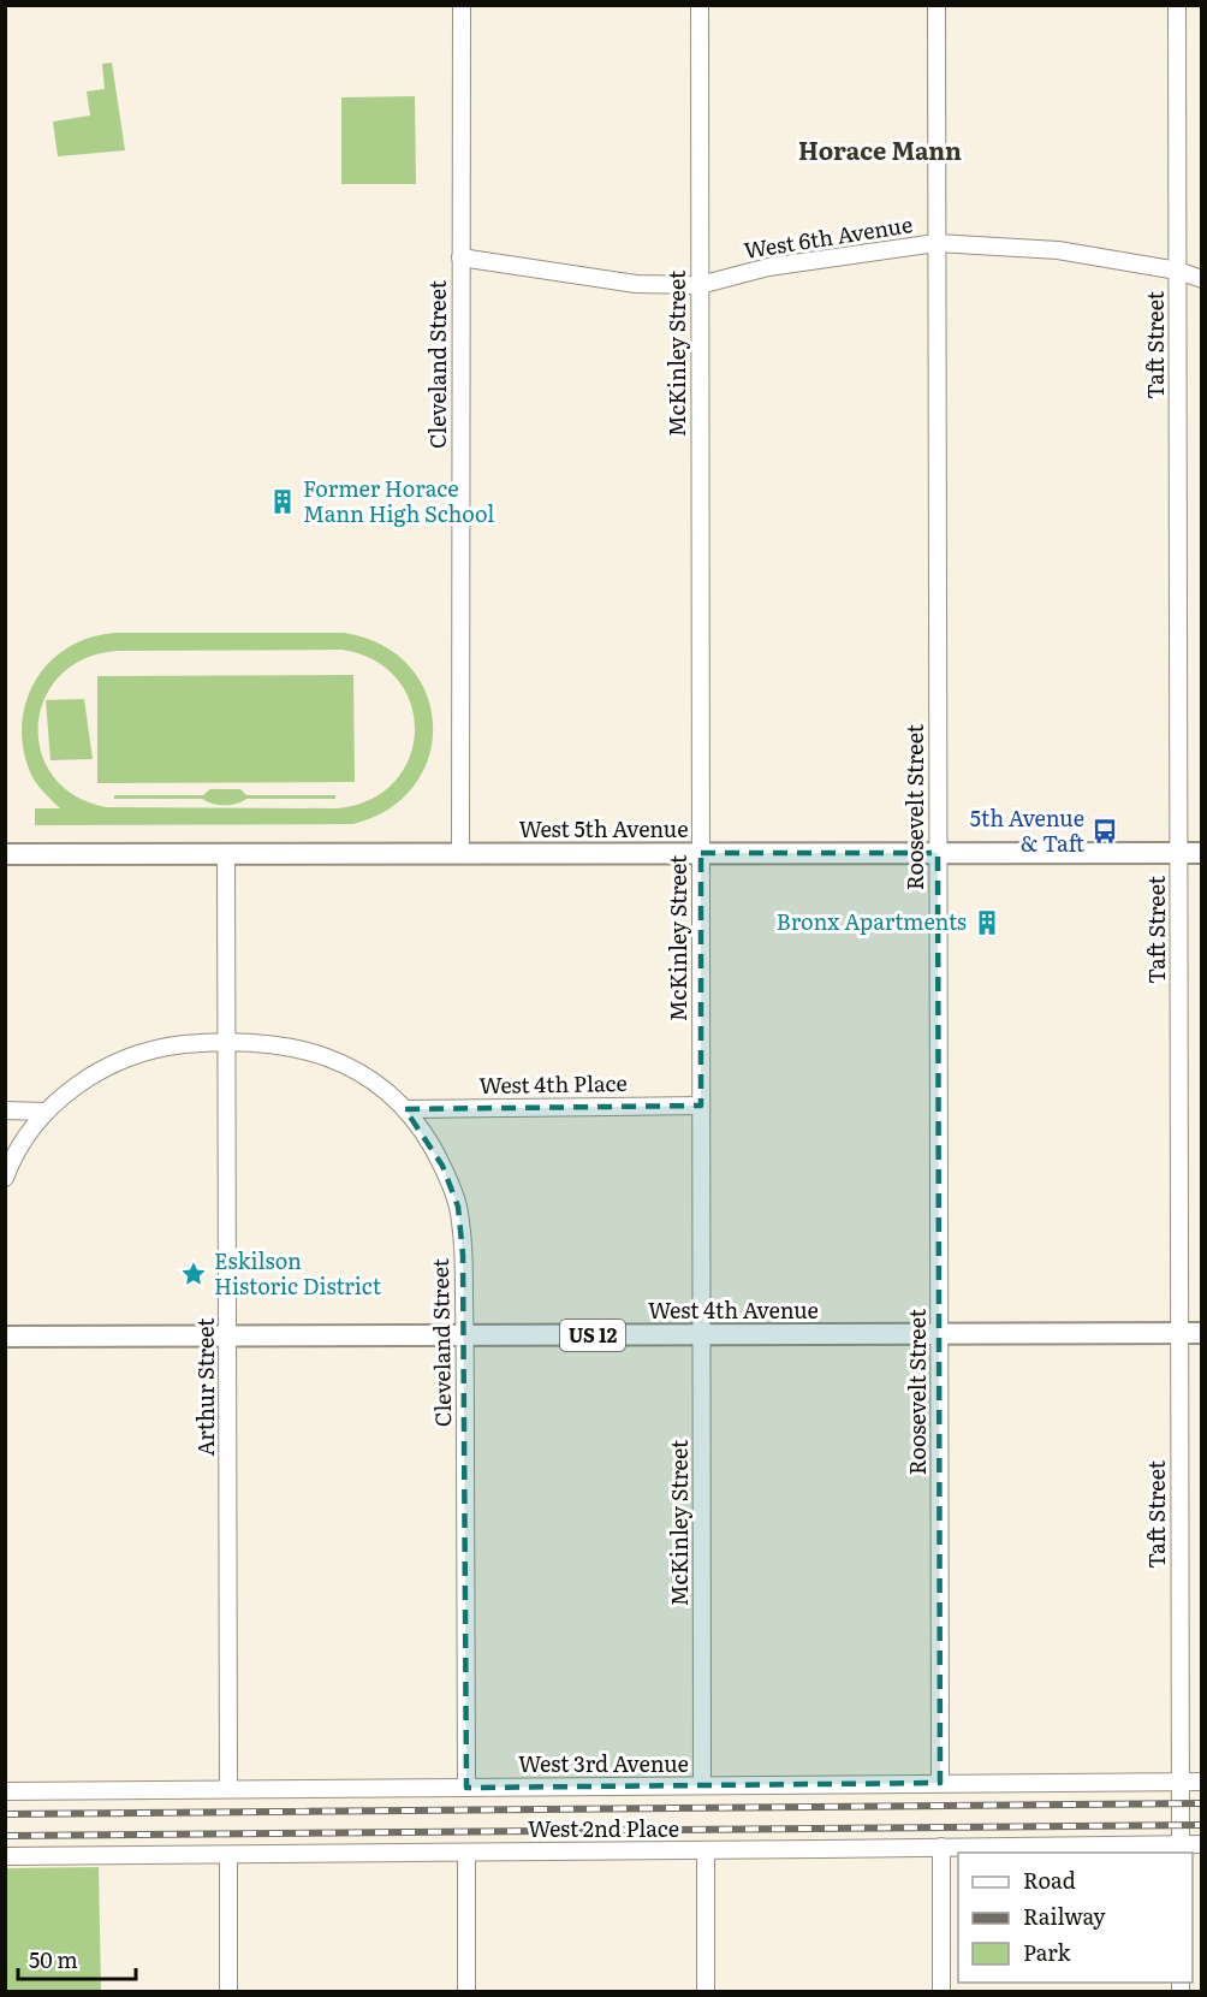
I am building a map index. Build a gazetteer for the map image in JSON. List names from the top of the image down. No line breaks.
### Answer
{"streets":{"main road":["West 5th Avenue","West 4th Avenue","US 12"],"street":["West 6th Avenue","Taft Street","McKinley Street","Cleveland Street","Roosevelt Street","West 4th Place","Arthur Street","West 3rd Avenue","West 2nd Place"]},"crossings":[["West 6th Avenue","Taft Street"],["West 6th Avenue","McKinley Street"],["West 6th Avenue","Cleveland Street"],["West 6th Avenue","Roosevelt Street"],["Taft Street","West 5th Avenue"],["Taft Street","West 4th Avenue"],["Taft Street","West 3rd Avenue"],["Taft Street","West 2nd Place"],["McKinley Street","West 5th Avenue"],["McKinley Street","West 4th Place"],["McKinley Street","West 4th Avenue"],["McKinley Street","West 3rd Avenue"],["Cleveland Street","West 5th Avenue"],["Cleveland Street","West 4th Place"],["Cleveland Street","West 4th Avenue"],["Cleveland Street","Arthur Street"],["Cleveland Street","West 3rd Avenue"],["Roosevelt Street","West 5th Avenue"],["Roosevelt Street","West 4th Avenue"],["Roosevelt Street","West 3rd Avenue"],["West 5th Avenue","Arthur Street"],["West 4th Avenue","Arthur Street"],["Arthur Street","West 3rd Avenue"]],"districts":["Horace Mann"],"places":{"building":["Former Horace Mann High School","Bronx Apartments"],"bus stop":["5th Avenue & Taft"],"place":["Eskilson Historic District"]},"legend":["Road","Railway","Park"],"scale_bar":"50 m"}
